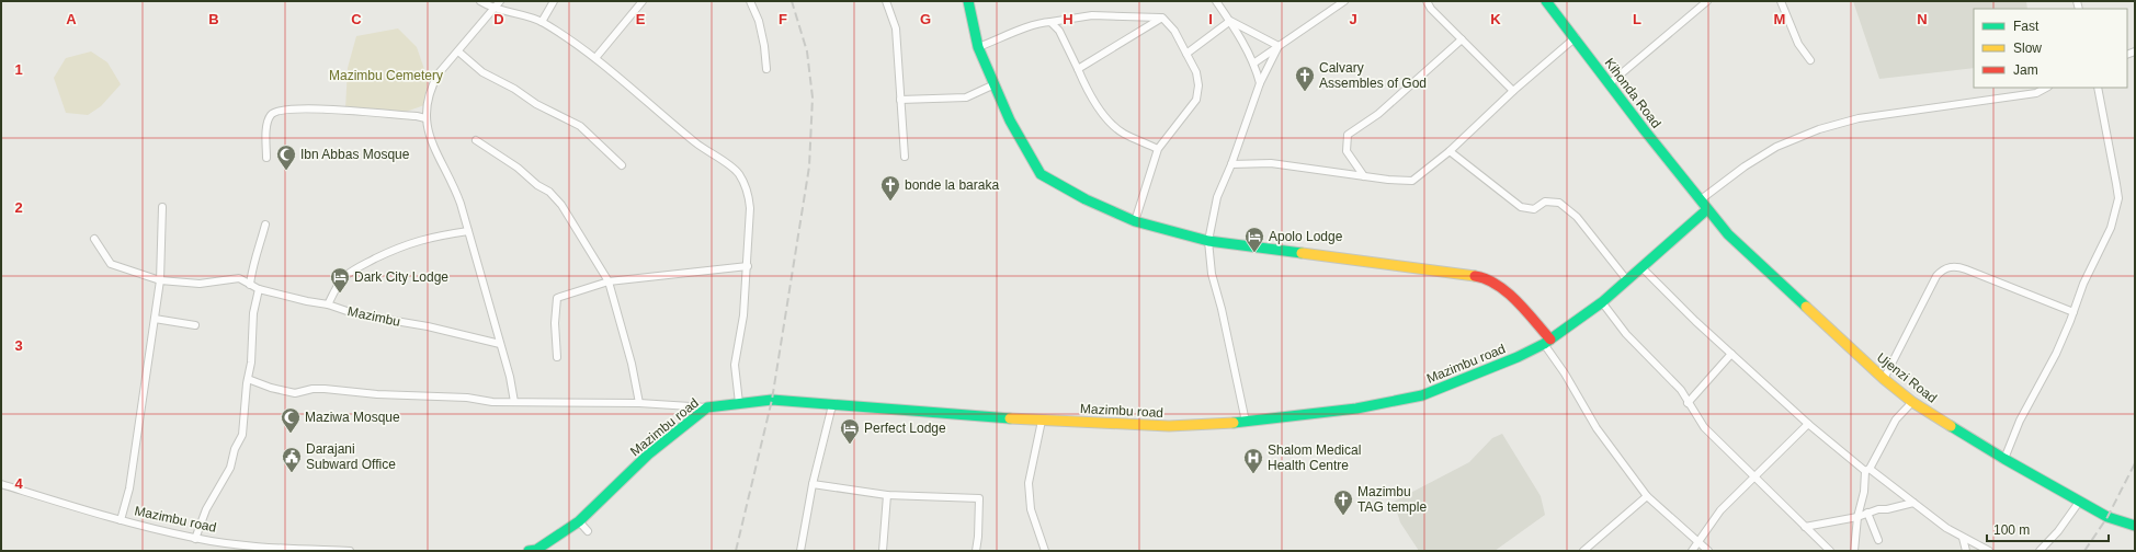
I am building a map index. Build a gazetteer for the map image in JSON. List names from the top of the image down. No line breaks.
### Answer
{"streets":{"street":["Kihonda Road","Mazimbu","Mazimbu road","Ujenzi Road"]},"crossings":[["Kihonda Road","Ujenzi Road"],["Mazimbu road","Ujenzi Road"]],"parks":["Mazimbu Cemetery"],"places":{"church":["Calvary Assembles of God","bonde la baraka","Mazimbu TAG temple"],"mosque":["Ibn Abbas Mosque","Maziwa Mosque"],"hotel":["Apolo Lodge","Dark City Lodge","Perfect Lodge"],"public building":["Darajani Subward Office"],"hospital":["Shalom Medical Health Centre"]},"legend":["Fast","Slow","Jam"],"scale_bar":"100 m","grid":{"columns":["A","B","C","D","E","F","G","H","I","J","K","L","M","N"],"rows":["1","2","3","4"]}}
